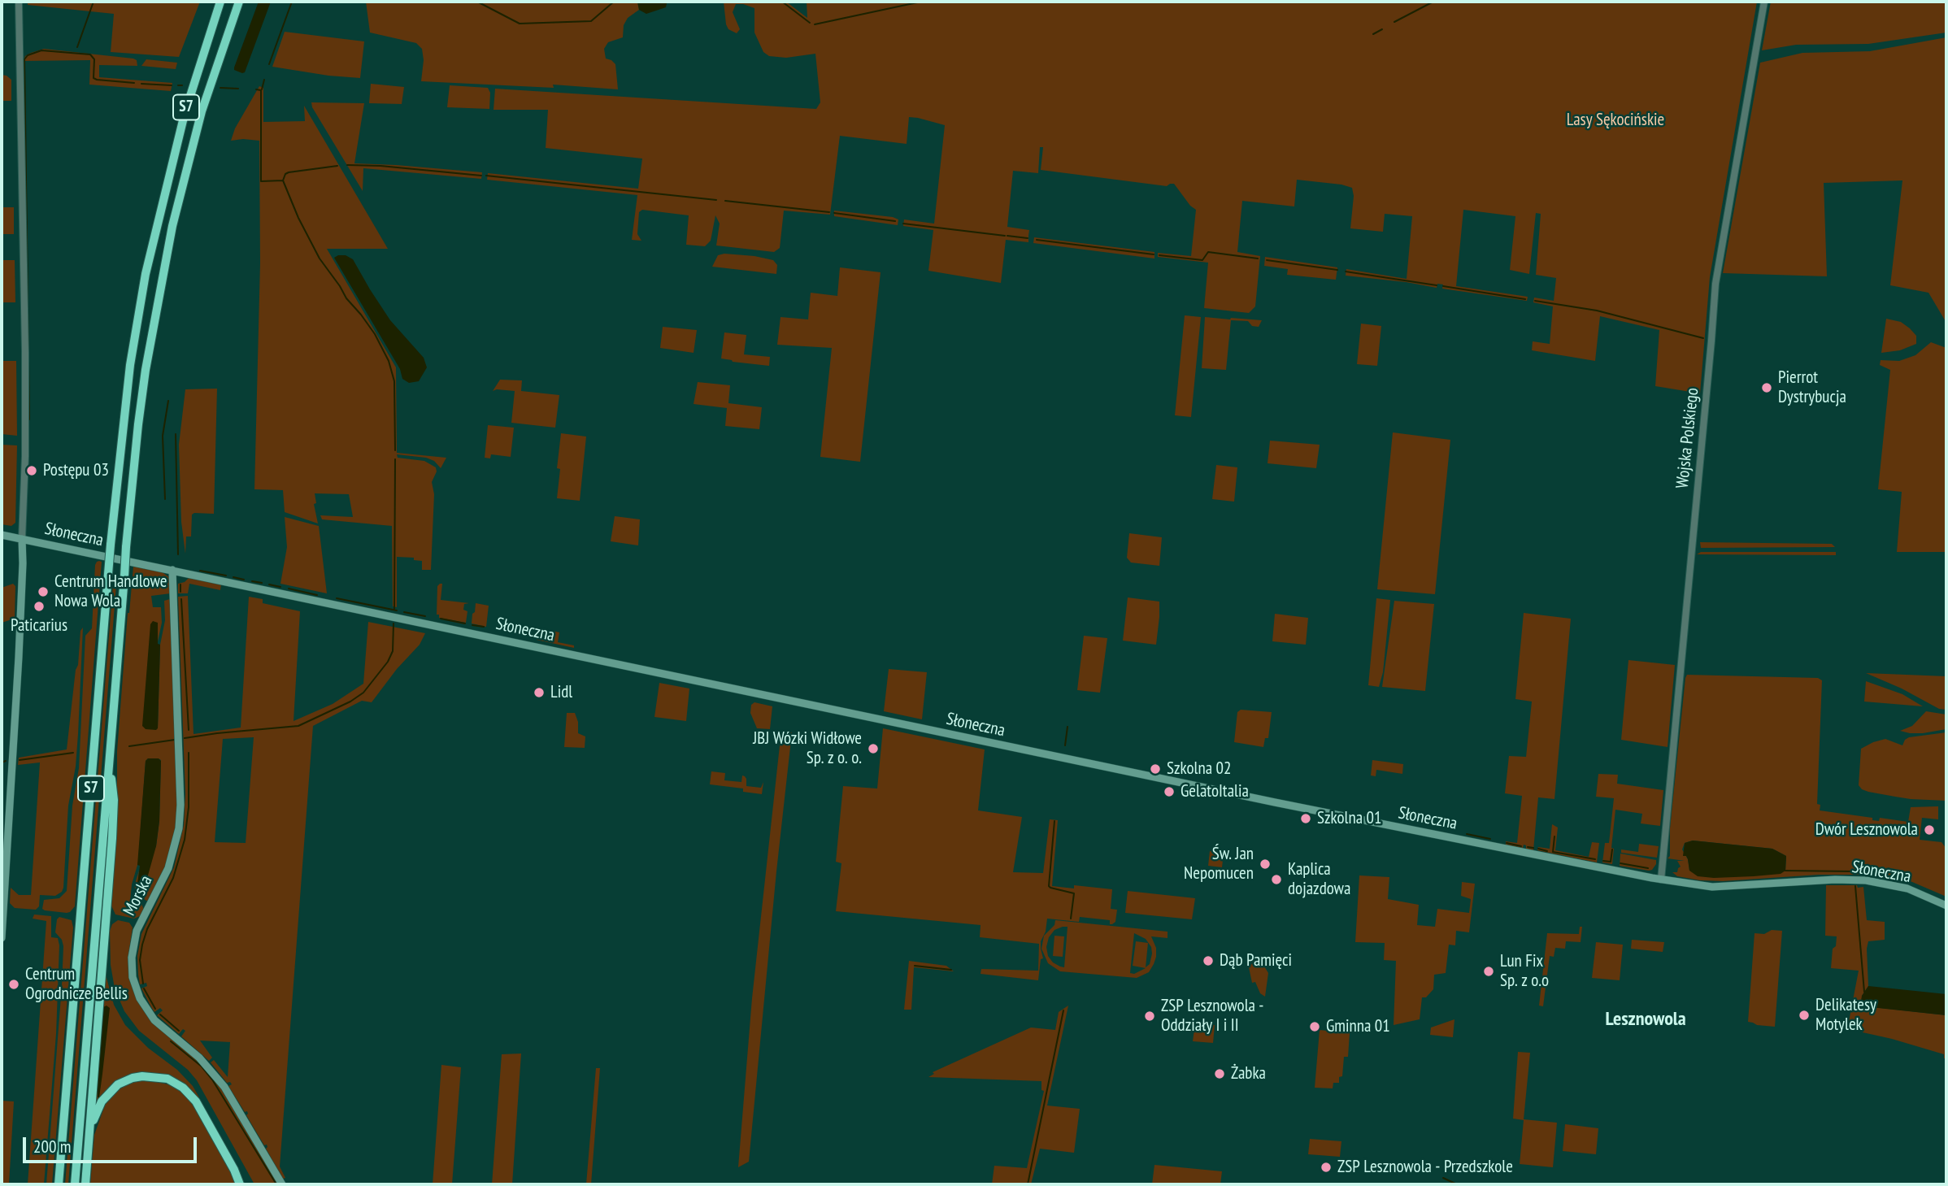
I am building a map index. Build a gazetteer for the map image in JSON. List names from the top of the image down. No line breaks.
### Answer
{"streets":{"highway":["S7"],"main road":["Słoneczna","Morska"],"street":["Wojska Polskiego"]},"crossings":[["Wojska Polskiego","Słoneczna"],["Słoneczna","Morska"]],"districts":["Lesznowola"],"parks":["Lasy Sękocińskie"],"places":["Pierrot Dystrybucja","Postępu 03","Centrum Handlowe Nowa Wola","Paticarius","Lidl","JBJ Wózki Widłowe Sp. z o. o.","Szkolna 02","GelatoItalia","Szkolna 01","Dwór Lesznowola","Św. Jan Nepomucen","Kaplica dojazdowa","Dąb Pamięci","Lun Fix Sp. z o.o","Centrum Ogrodnicze Bellis","Delikatesy Motylek","ZSP Lesznowola - Oddziały I i II","Gminna 01","Żabka","ZSP Lesznowola - Przedszkole"],"scale_bar":"200 m"}
